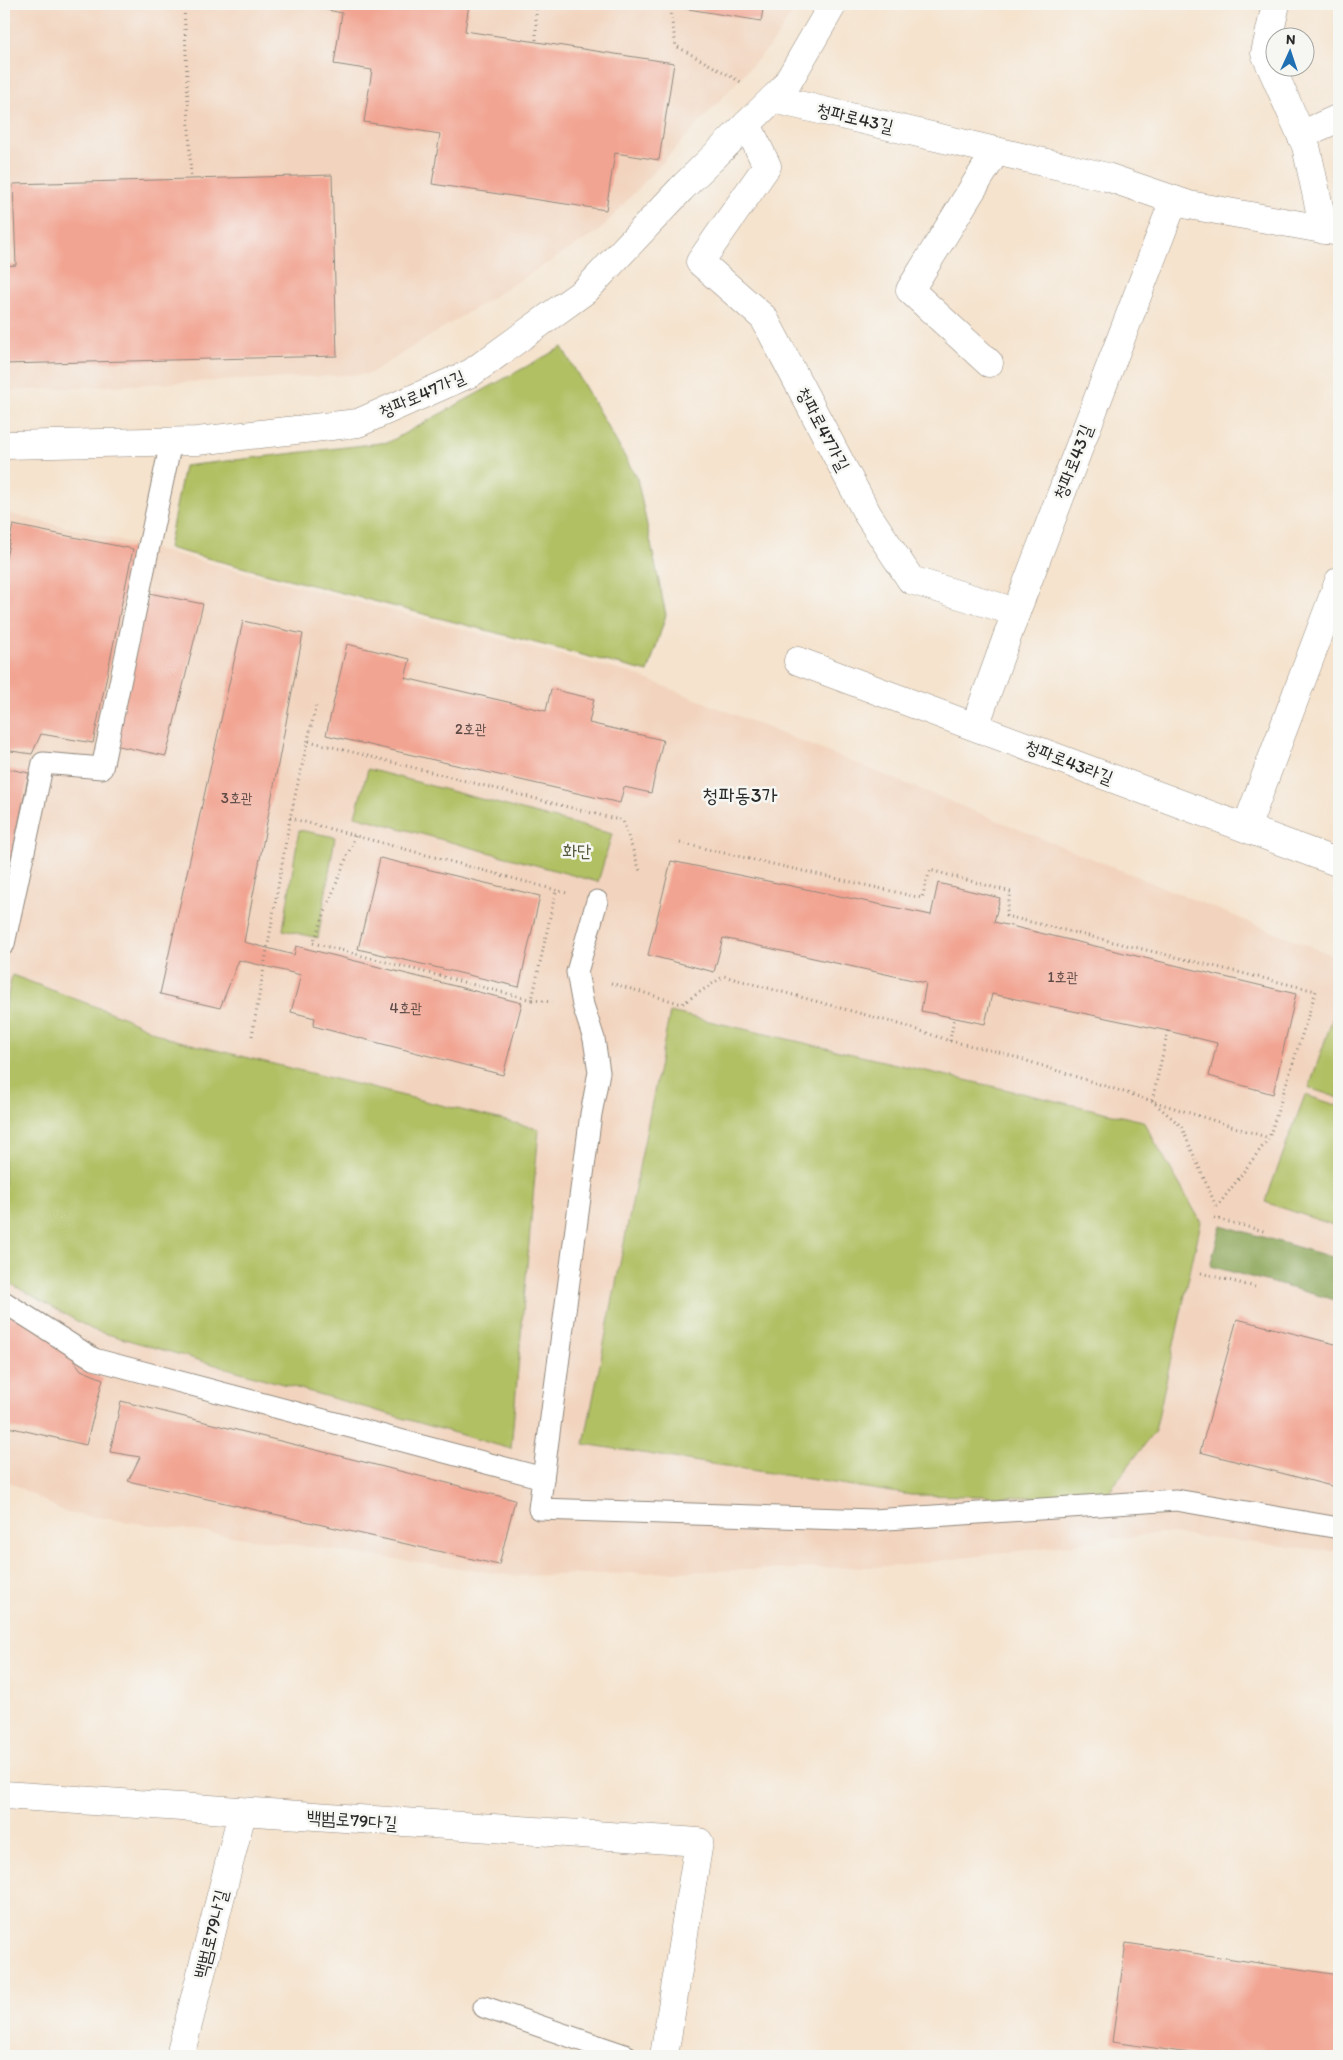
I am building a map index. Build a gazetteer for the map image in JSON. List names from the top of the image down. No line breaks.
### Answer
{"streets":{"street":["청파로43길","청파로47가길","청파로43라길","백범로79다길","백범로79나길"]},"crossings":[["청파로43길","청파로47가길"],["청파로43길","청파로43라길"],["백범로79다길","백범로79나길"]],"districts":["청파동3가"],"parks":["화단"],"house_numbers":["2호관","3호관","1호관","4호관"],"north":"top"}
